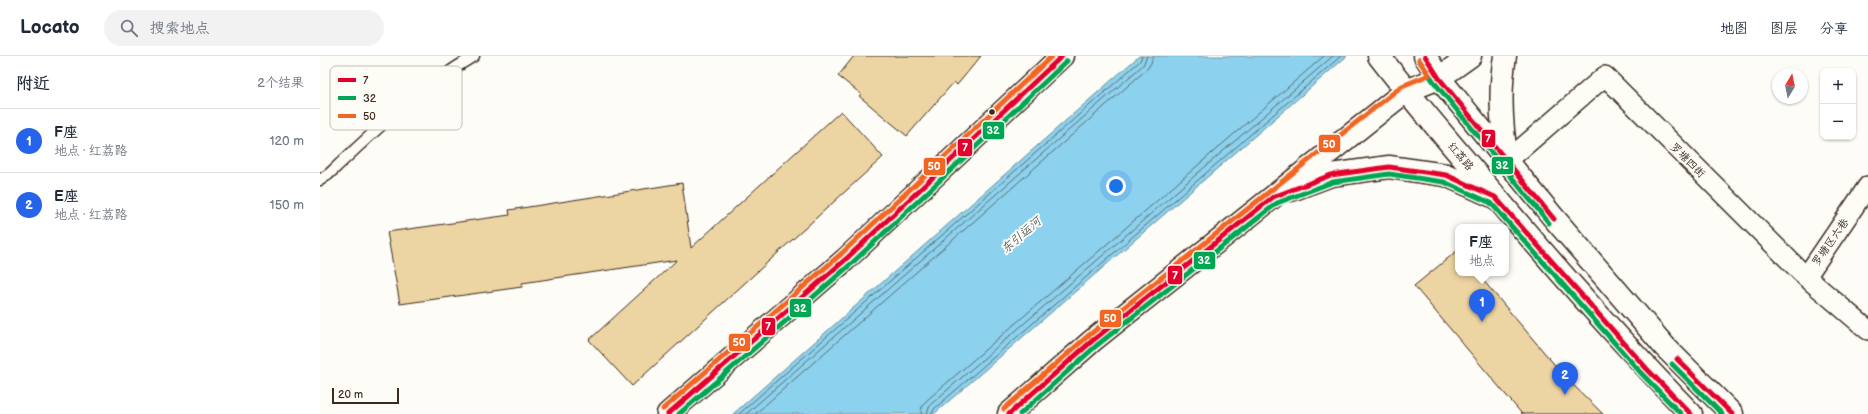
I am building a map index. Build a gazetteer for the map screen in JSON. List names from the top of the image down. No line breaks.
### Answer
{"streets":{"street":["红荔路","罗塘四街","罗塘区六巷"]},"crossings":[["罗塘四街","罗塘区六巷"]],"water":["东引运河"],"lines":["transit line 7","transit line 50","transit line 32"],"legend":["7","32","50"],"scale_bar":"20 m","north":"top","page":{"header":"Locato","search":"搜索地点","nav":["地图","图层","分享"],"heading":["附近","2个结果"],"map_buttons":["+","−"],"list":[{"mark":"1","name":"F座","note":"地点 · 红荔路","value":"120 m"},{"mark":"2","name":"E座","note":"地点 · 红荔路","value":"150 m"}],"popup":["F座","地点"],"pins":["1","2"],"scale":"20 m"}}
